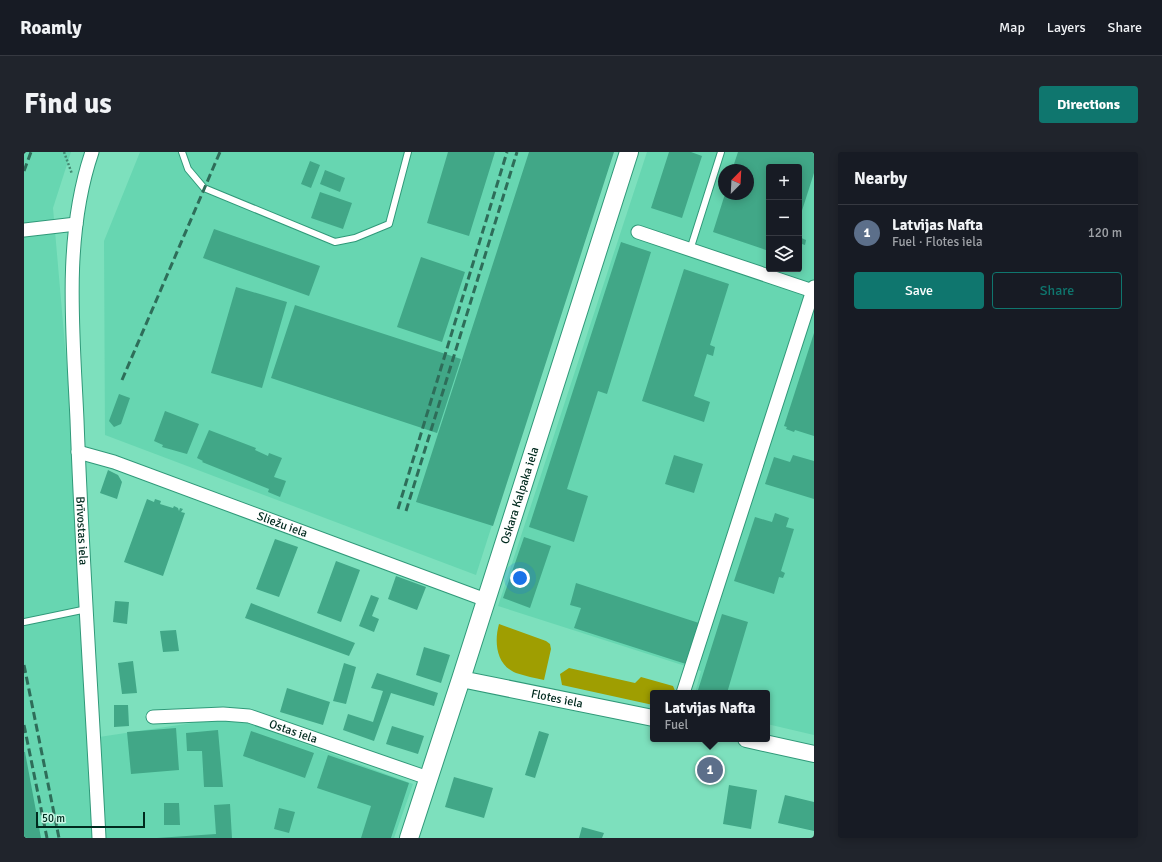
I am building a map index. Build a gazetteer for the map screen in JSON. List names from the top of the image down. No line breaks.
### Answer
{"streets":{"main road":["Oskara Kalpaka iela"],"street":["Sliežu iela","Brīvostas iela","Flotes iela","Ostas iela"]},"crossings":[["Oskara Kalpaka iela","Sliežu iela"],["Oskara Kalpaka iela","Flotes iela"],["Oskara Kalpaka iela","Ostas iela"],["Sliežu iela","Brīvostas iela"]],"scale_bar":"50 m","north":"top right","page":{"header":"Roamly","nav":["Map","Layers","Share"],"buttons":["Directions",["Save","Share"]],"title":"Find us","heading":"Nearby","map_buttons":["+","−"],"list":[{"mark":"1","name":"Latvijas Nafta","note":"Fuel · Flotes iela","value":"120 m"}],"popup":["Latvijas Nafta","Fuel"],"pins":"1","scale":"50 m"}}
